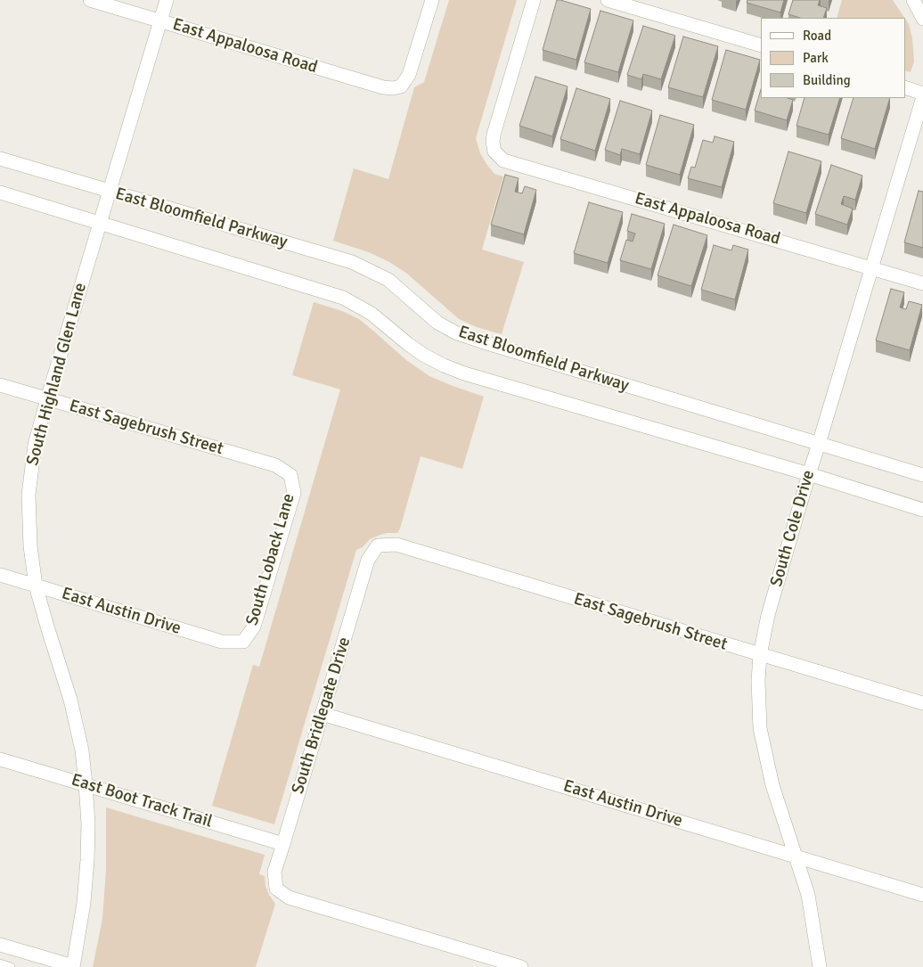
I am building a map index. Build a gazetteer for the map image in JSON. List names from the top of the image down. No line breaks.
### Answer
{"streets":{"street":["East Appaloosa Road","East Bloomfield Parkway","South Highland Glen Lane","East Sagebrush Street","South Cole Drive","South Loback Lane","East Austin Drive","South Bridlegate Drive","East Boot Track Trail"]},"crossings":[["East Appaloosa Road","South Highland Glen Lane"],["East Appaloosa Road","South Cole Drive"],["East Bloomfield Parkway","South Highland Glen Lane"],["East Bloomfield Parkway","South Cole Drive"],["South Highland Glen Lane","East Sagebrush Street"],["South Highland Glen Lane","East Austin Drive"],["South Highland Glen Lane","East Boot Track Trail"],["East Sagebrush Street","South Cole Drive"],["East Sagebrush Street","South Loback Lane"],["East Sagebrush Street","South Bridlegate Drive"],["South Cole Drive","East Austin Drive"],["South Loback Lane","East Austin Drive"],["East Austin Drive","South Bridlegate Drive"],["South Bridlegate Drive","East Boot Track Trail"]],"legend":["Road","Park","Building"]}
